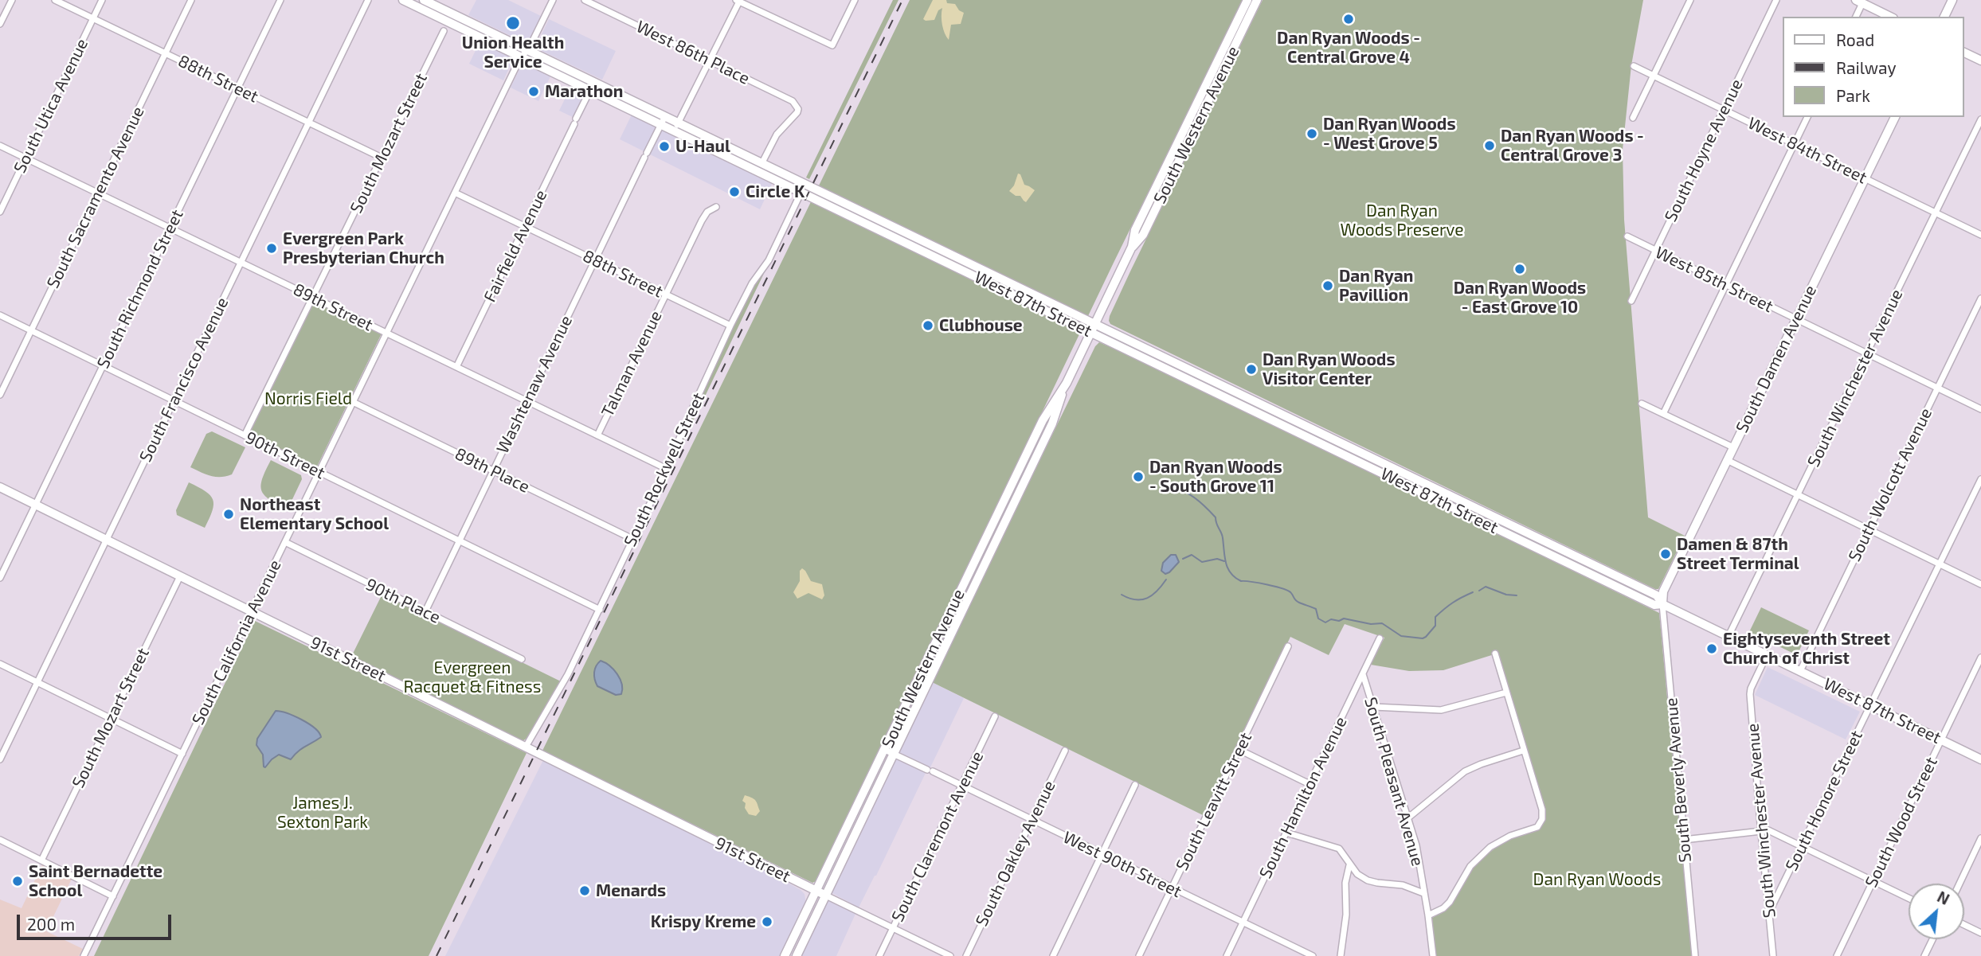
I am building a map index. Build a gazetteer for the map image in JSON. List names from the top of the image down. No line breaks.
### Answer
{"streets":{"main road":["South Western Avenue","West 87th Street","South Damen Avenue","91st Street"],"street":["West 86th Place","88th Street","South Utica Avenue","South Mozart Street","South Hoyne Avenue","West 84th Street","South Sacramento Avenue","Fairfield Avenue","West 85th Street","South Richmond Street","89th Street","Talman Avenue","South Winchester Avenue","South Francisco Avenue","Washtenaw Avenue","90th Street","South Rockwell Street","89th Place","South Wolcott Avenue","90th Place","South California Avenue","South Beverly Avenue","South Pleasant Avenue","South Hamilton Avenue","South Honore Street","South Leavitt Street","South Wood Street","South Claremont Avenue","South Oakley Avenue","West 90th Street"]},"crossings":[["West 86th Place","West 87th Street"],["88th Street","South Utica Avenue"],["88th Street","South Mozart Street"],["88th Street","South Sacramento Avenue"],["88th Street","Fairfield Avenue"],["88th Street","South Richmond Street"],["88th Street","Talman Avenue"],["88th Street","South Francisco Avenue"],["88th Street","Washtenaw Avenue"],["88th Street","South Rockwell Street"],["88th Street","South California Avenue"],["South Utica Avenue","89th Street"],["South Western Avenue","West 87th Street"],["South Western Avenue","91st Street"],["South Western Avenue","West 90th Street"],["South Mozart Street","89th Street"],["South Mozart Street","90th Street"],["South Mozart Street","91st Street"],["South Hoyne Avenue","West 84th Street"],["South Hoyne Avenue","West 85th Street"],["West 84th Street","South Damen Avenue"],["West 84th Street","South Winchester Avenue"],["South Sacramento Avenue","89th Street"],["South Sacramento Avenue","90th Street"],["Fairfield Avenue","West 87th Street"],["Fairfield Avenue","89th Street"],["West 85th Street","South Damen Avenue"],["West 85th Street","South Winchester Avenue"],["West 85th Street","South Wolcott Avenue"],["South Richmond Street","89th Street"],["South Richmond Street","90th Street"],["South Richmond Street","91st Street"],["West 87th Street","South Damen Avenue"],["West 87th Street","South Winchester Avenue"],["West 87th Street","Washtenaw Avenue"],["West 87th Street","South Rockwell Street"],["West 87th Street","South Wolcott Avenue"],["West 87th Street","South California Avenue"],["West 87th Street","South Beverly Avenue"],["West 87th Street","South Honore Street"],["West 87th Street","South Wood Street"],["89th Street","Talman Avenue"],["89th Street","South Francisco Avenue"],["89th Street","Washtenaw Avenue"],["89th Street","South Rockwell Street"],["89th Street","South California Avenue"],["South Damen Avenue","South Beverly Avenue"],["South Winchester Avenue","South Honore Street"],["South Francisco Avenue","90th Street"],["South Francisco Avenue","91st Street"],["Washtenaw Avenue","90th Street"],["Washtenaw Avenue","89th Place"],["Washtenaw Avenue","90th Place"],["90th Street","South Rockwell Street"],["90th Street","South California Avenue"],["South Rockwell Street","89th Place"],["South Rockwell Street","91st Street"],["89th Place","South California Avenue"],["90th Place","South California Avenue"],["South California Avenue","91st Street"],["South Pleasant Avenue","South Hamilton Avenue"],["South Hamilton Avenue","West 90th Street"],["South Leavitt Street","West 90th Street"],["South Claremont Avenue","West 90th Street"],["South Oakley Avenue","West 90th Street"]],"parks":["Dan Ryan Woods Preserve","Norris Field","Evergreen Racquet & Fitness","James J. Sexton Park","Dan Ryan Woods"],"places":["Dan Ryan Woods - Central Grove 4","Union Health Service","Marathon","Dan Ryan Woods - West Grove 5","Dan Ryan Woods - Central Grove 3","U-Haul","Circle K","Evergreen Park Presbyterian Church","Dan Ryan Woods - East Grove 10","Dan Ryan Pavillion","Clubhouse","Dan Ryan Woods Visitor Center","Dan Ryan Woods - South Grove 11","Northeast Elementary School","Damen & 87th Street Terminal","Eightyseventh Street Church of Christ","Saint Bernadette School","Menards","Krispy Kreme"],"legend":["Road","Railway","Park"],"scale_bar":"200 m","north":"top right"}
